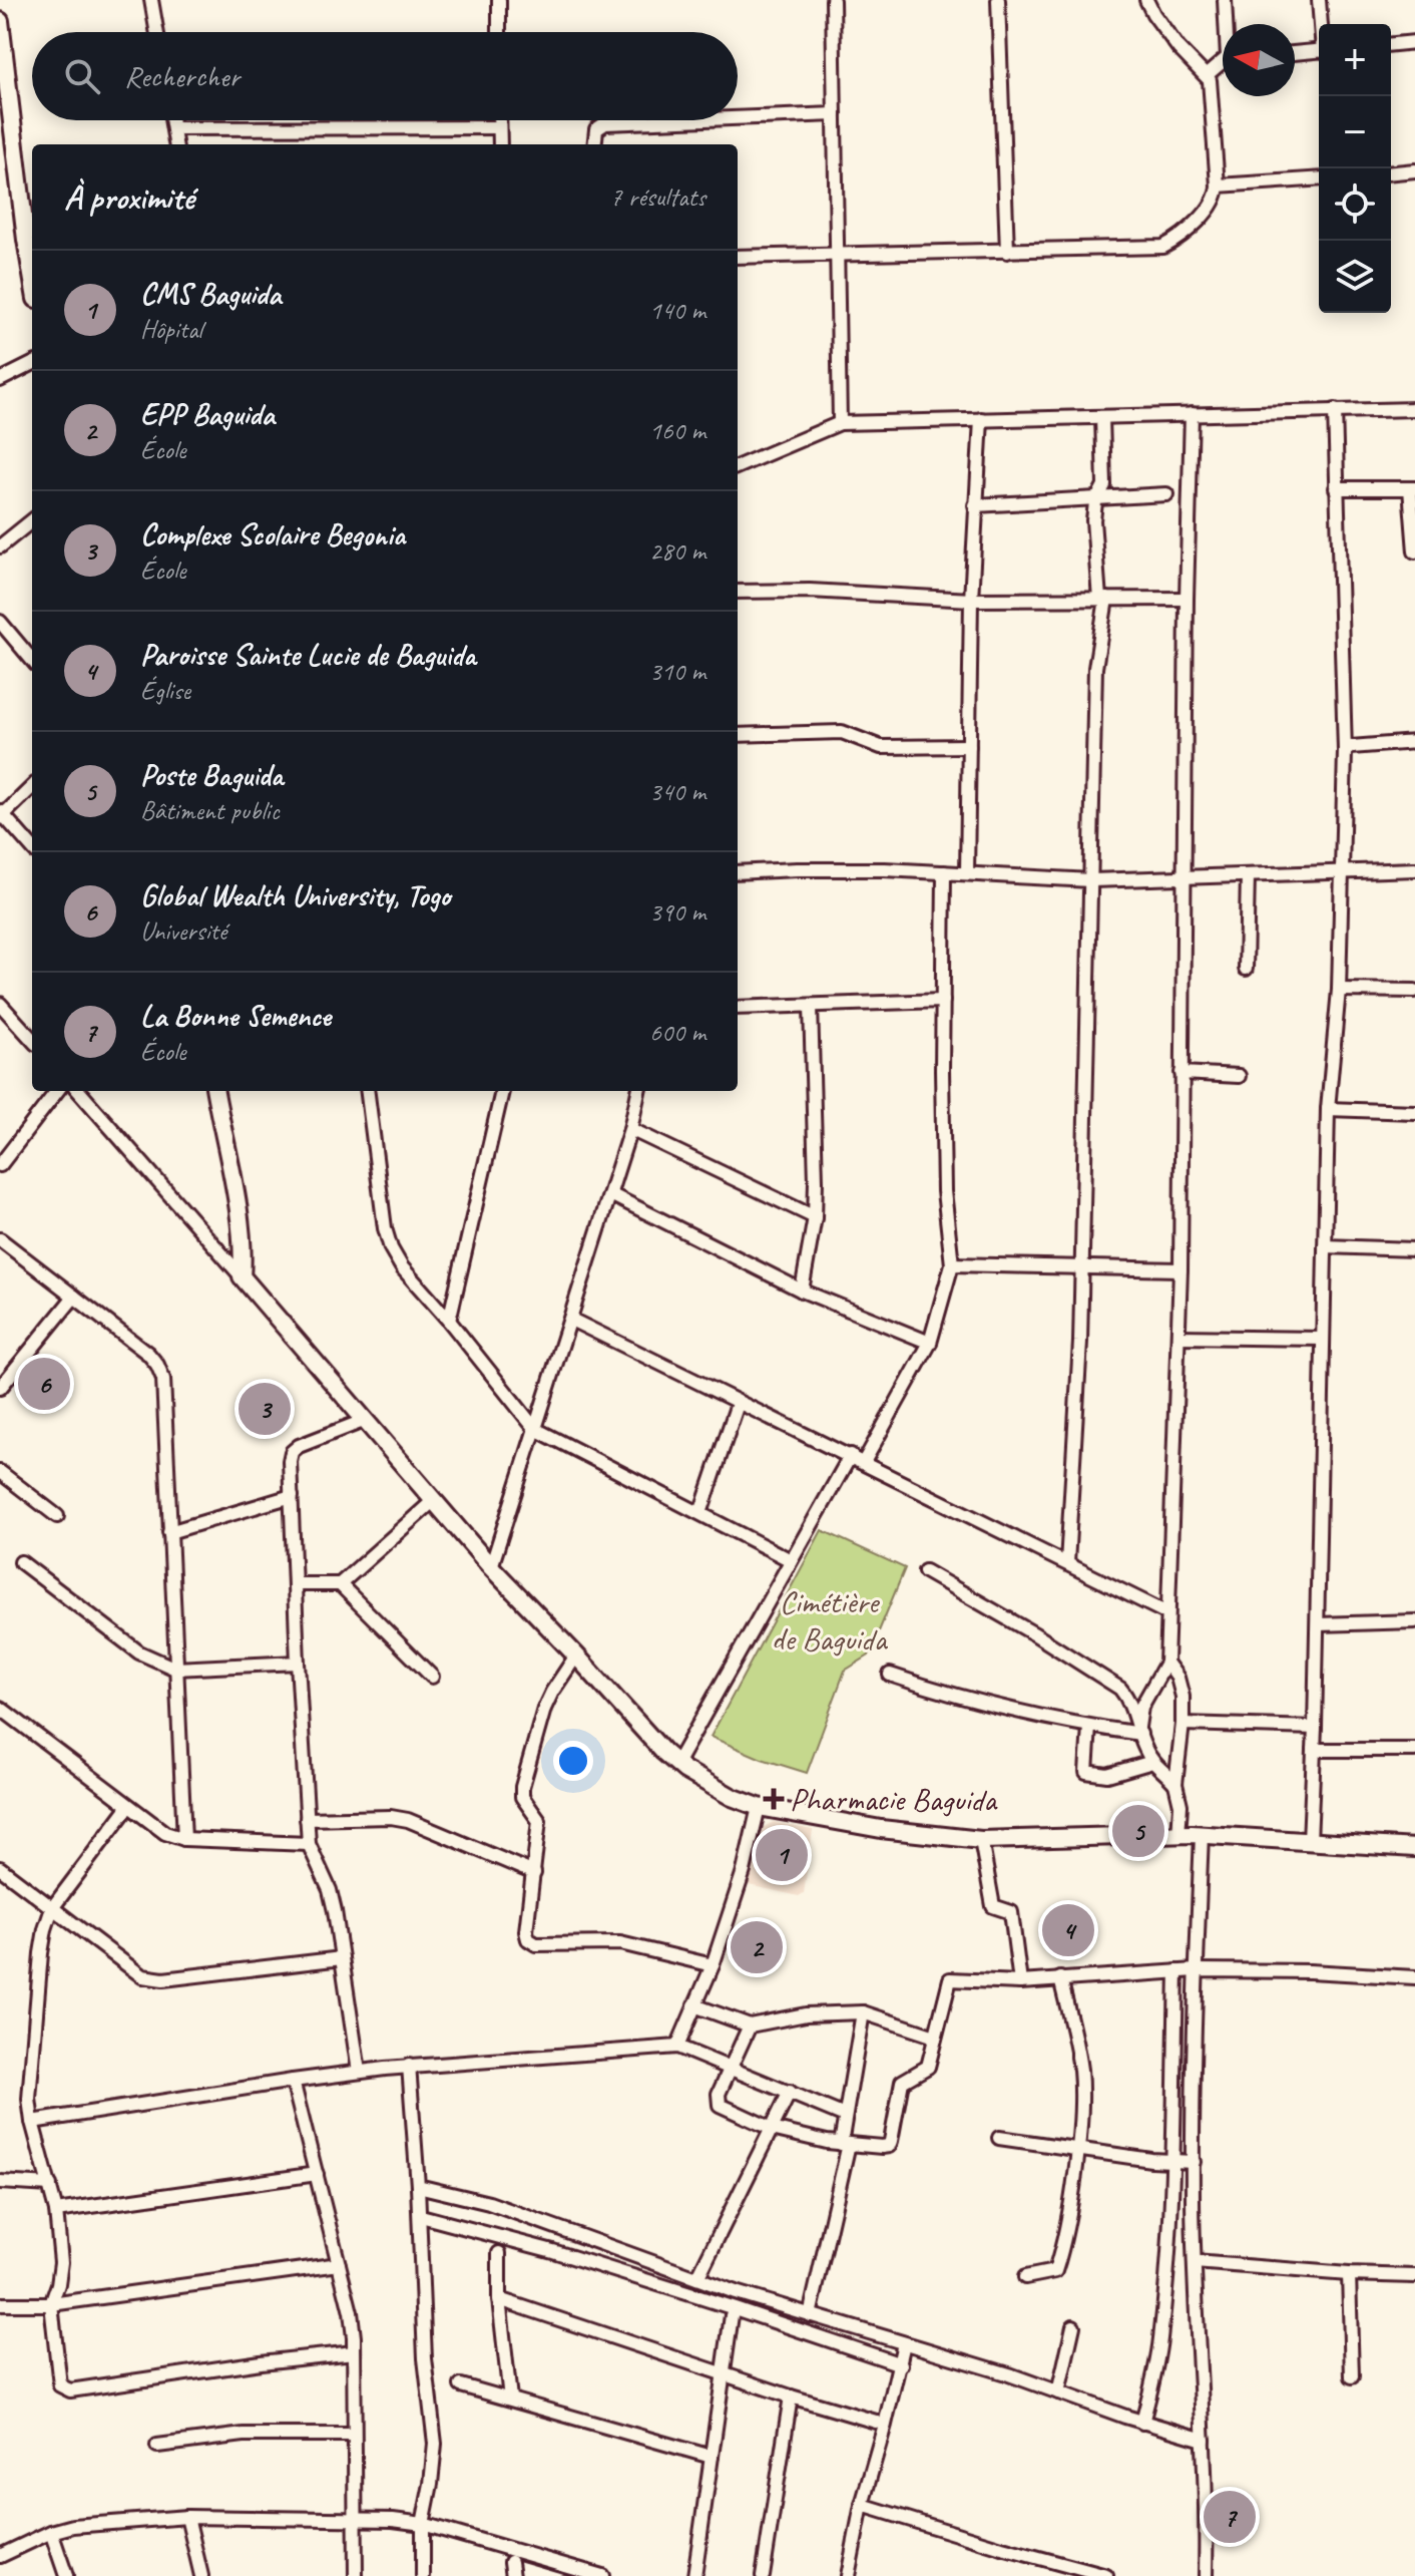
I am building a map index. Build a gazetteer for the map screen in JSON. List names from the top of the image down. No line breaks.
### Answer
{"parks":["Cimétière de Baguida"],"places":{"health":["Pharmacie Baguida"]},"north":"left","page":{"map_buttons":["+","−"],"search":"Rechercher","heading":["À proximité","7 résultats"],"list":[{"mark":"1","name":"CMS Baguida","note":"Hôpital","value":"140 m"},{"mark":"2","name":"EPP Baguida","note":"École","value":"160 m"},{"mark":"3","name":"Complexe Scolaire Begonia","note":"École","value":"280 m"},{"mark":"4","name":"Paroisse Sainte Lucie de Baguida","note":"Église","value":"310 m"},{"mark":"5","name":"Poste Baguida","note":"Bâtiment public","value":"340 m"},{"mark":"6","name":"Global Wealth University, Togo","note":"Université","value":"390 m"},{"mark":"7","name":"La Bonne Semence","note":"École","value":"600 m"}],"pins":["6","3","5","1","4","2","7"]}}
